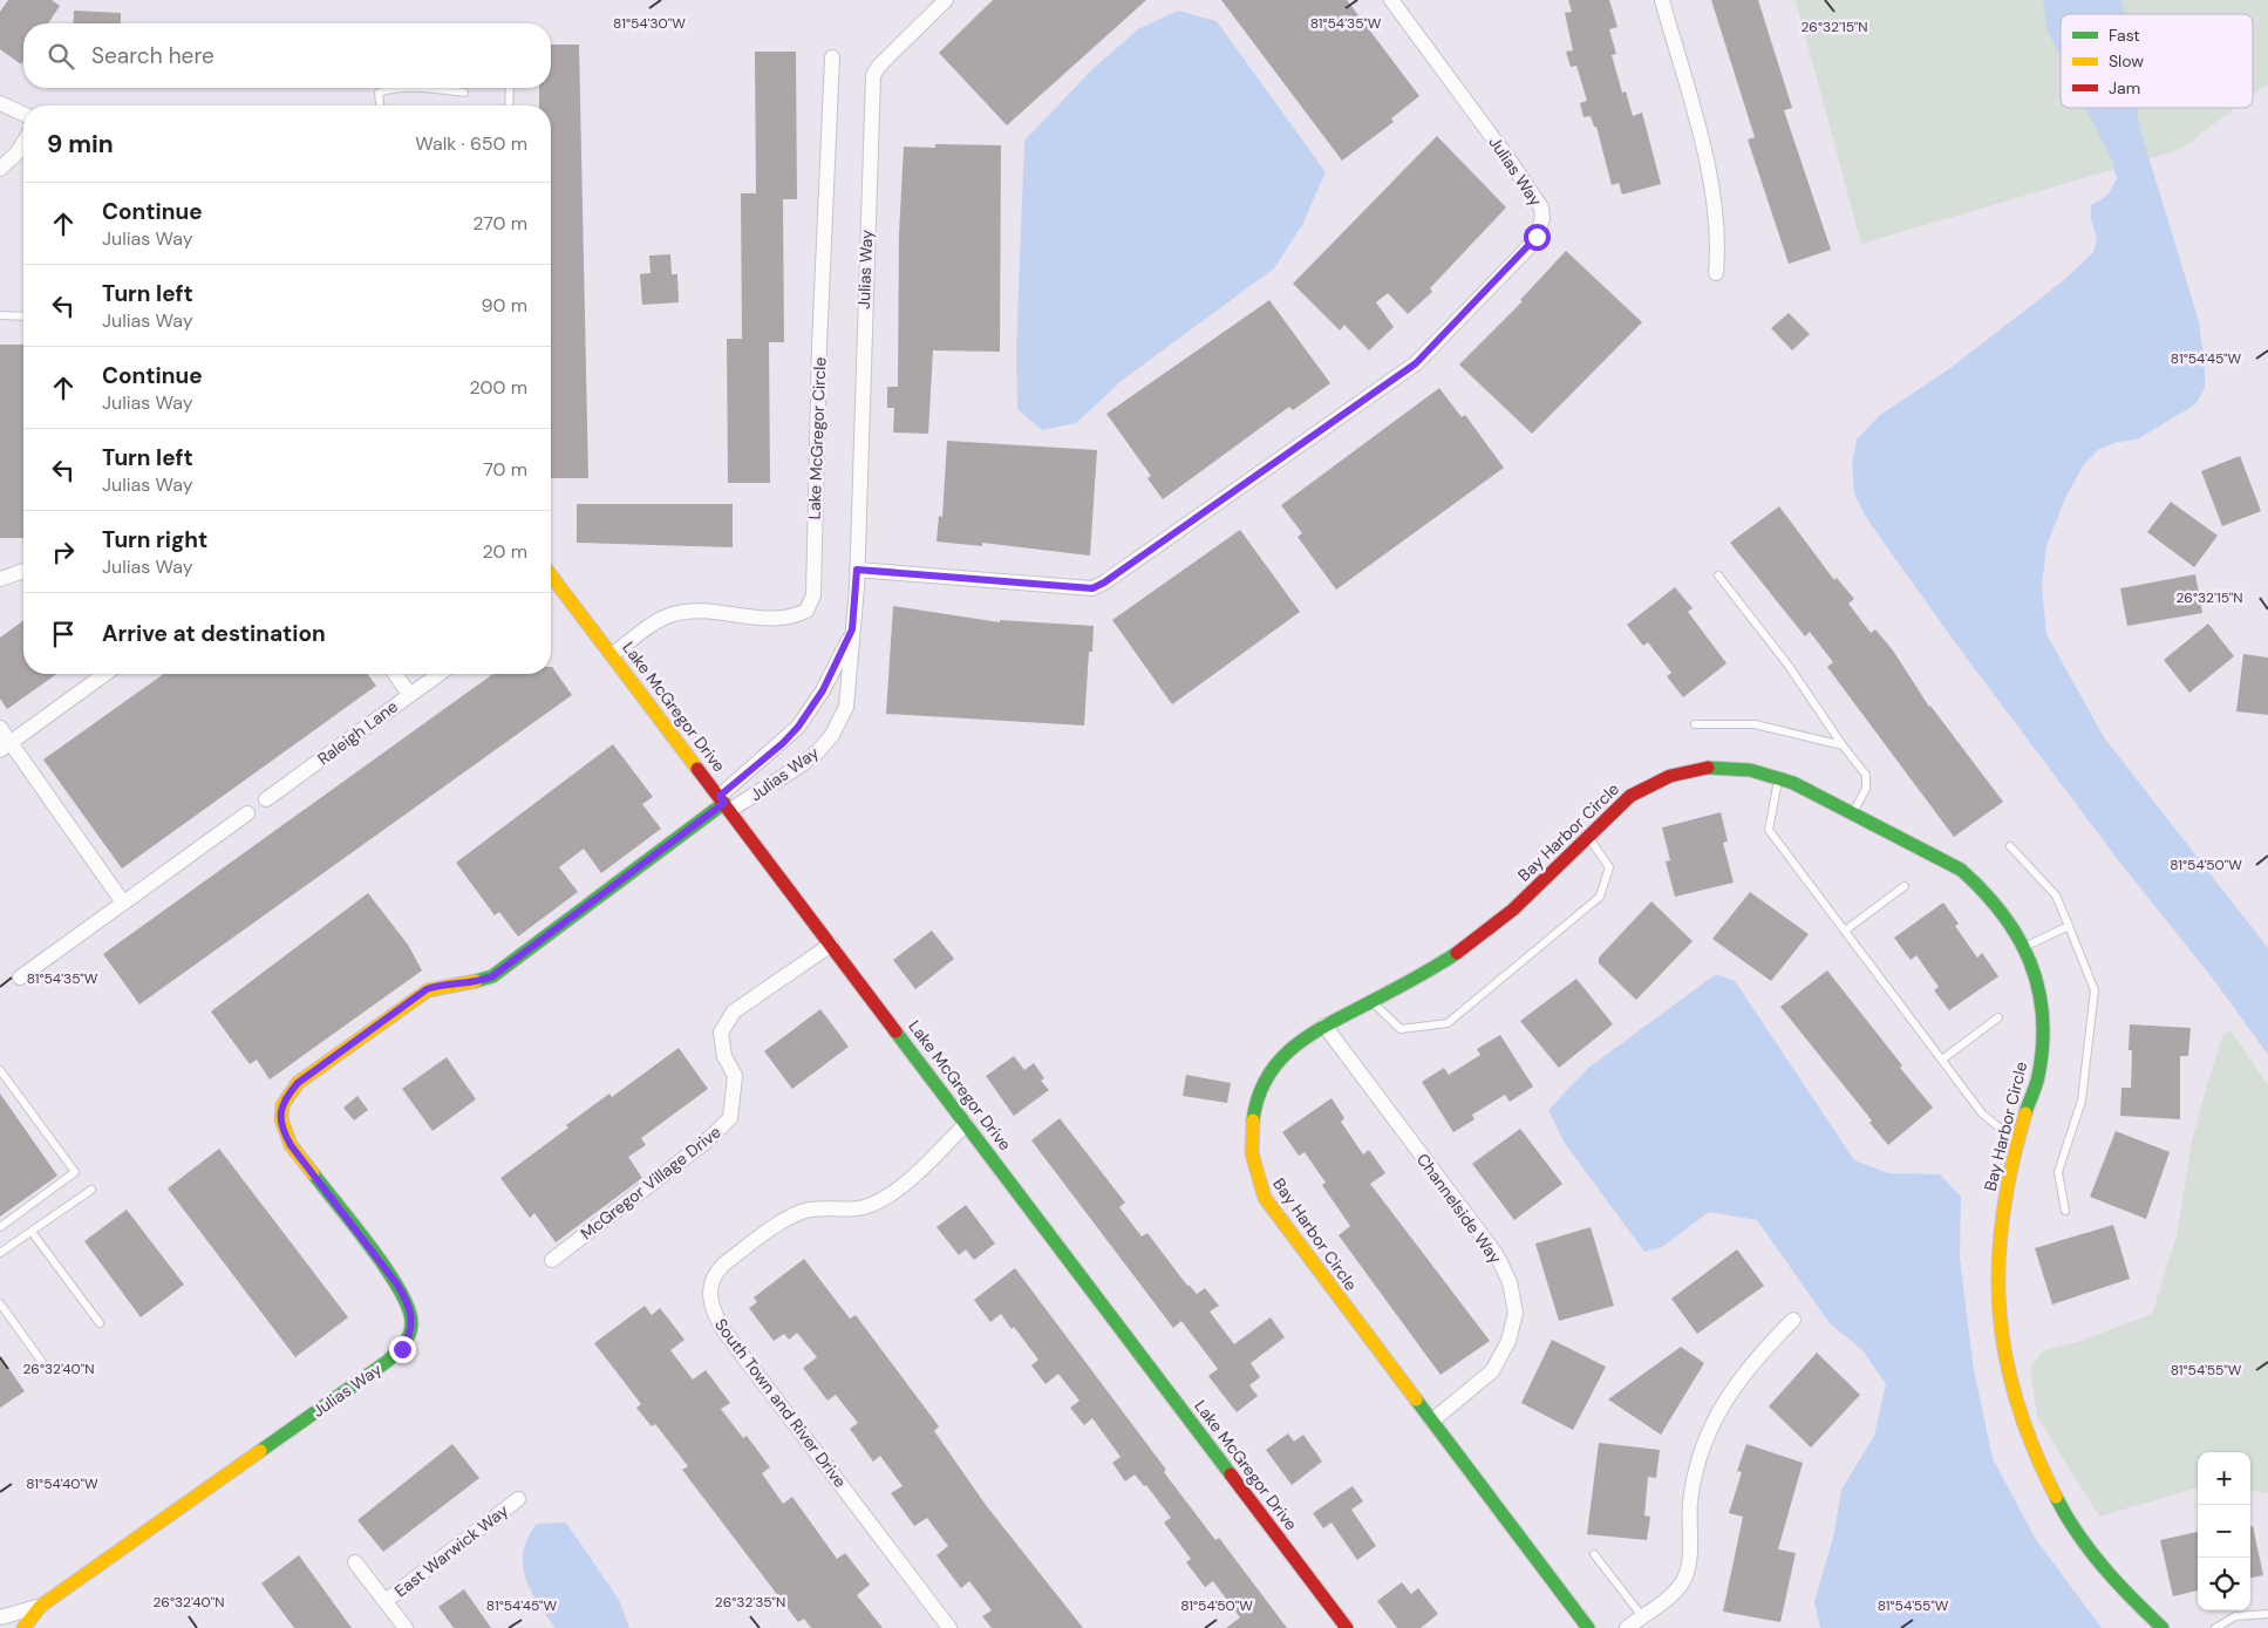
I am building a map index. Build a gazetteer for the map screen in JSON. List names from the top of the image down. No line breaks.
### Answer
{"streets":{"street":["Julias Way","Lake McGregor Circle","Lake McGregor Drive","Raleigh Lane","Bay Harbor Circle","McGregor Village Drive","Channelside Way","South Town and River Drive","East Warwick Way"]},"crossings":[["Julias Way","Lake McGregor Drive"],["Lake McGregor Circle","Lake McGregor Drive"],["Lake McGregor Drive","McGregor Village Drive"],["Lake McGregor Drive","South Town and River Drive"],["Bay Harbor Circle","Channelside Way"]],"legend":["Fast","Slow","Jam"],"page":{"search":"Search here","heading":["9 min","Walk · 650 m"],"list":[["Continue","Julias Way","270 m"],["Turn left","Julias Way","90 m"],["Continue","Julias Way","200 m"],["Turn left","Julias Way","70 m"],["Turn right","Julias Way","20 m"],"Arrive at destination"],"map_buttons":["+","−"]},"coordinates":["81°54'35\"W","81°54'30\"W","26°32'15\"N","81°54'45\"W","81°54'50\"W","26°32'40\"N","81°54'55\"W","81°54'40\"W","26°32'35\"N"]}
